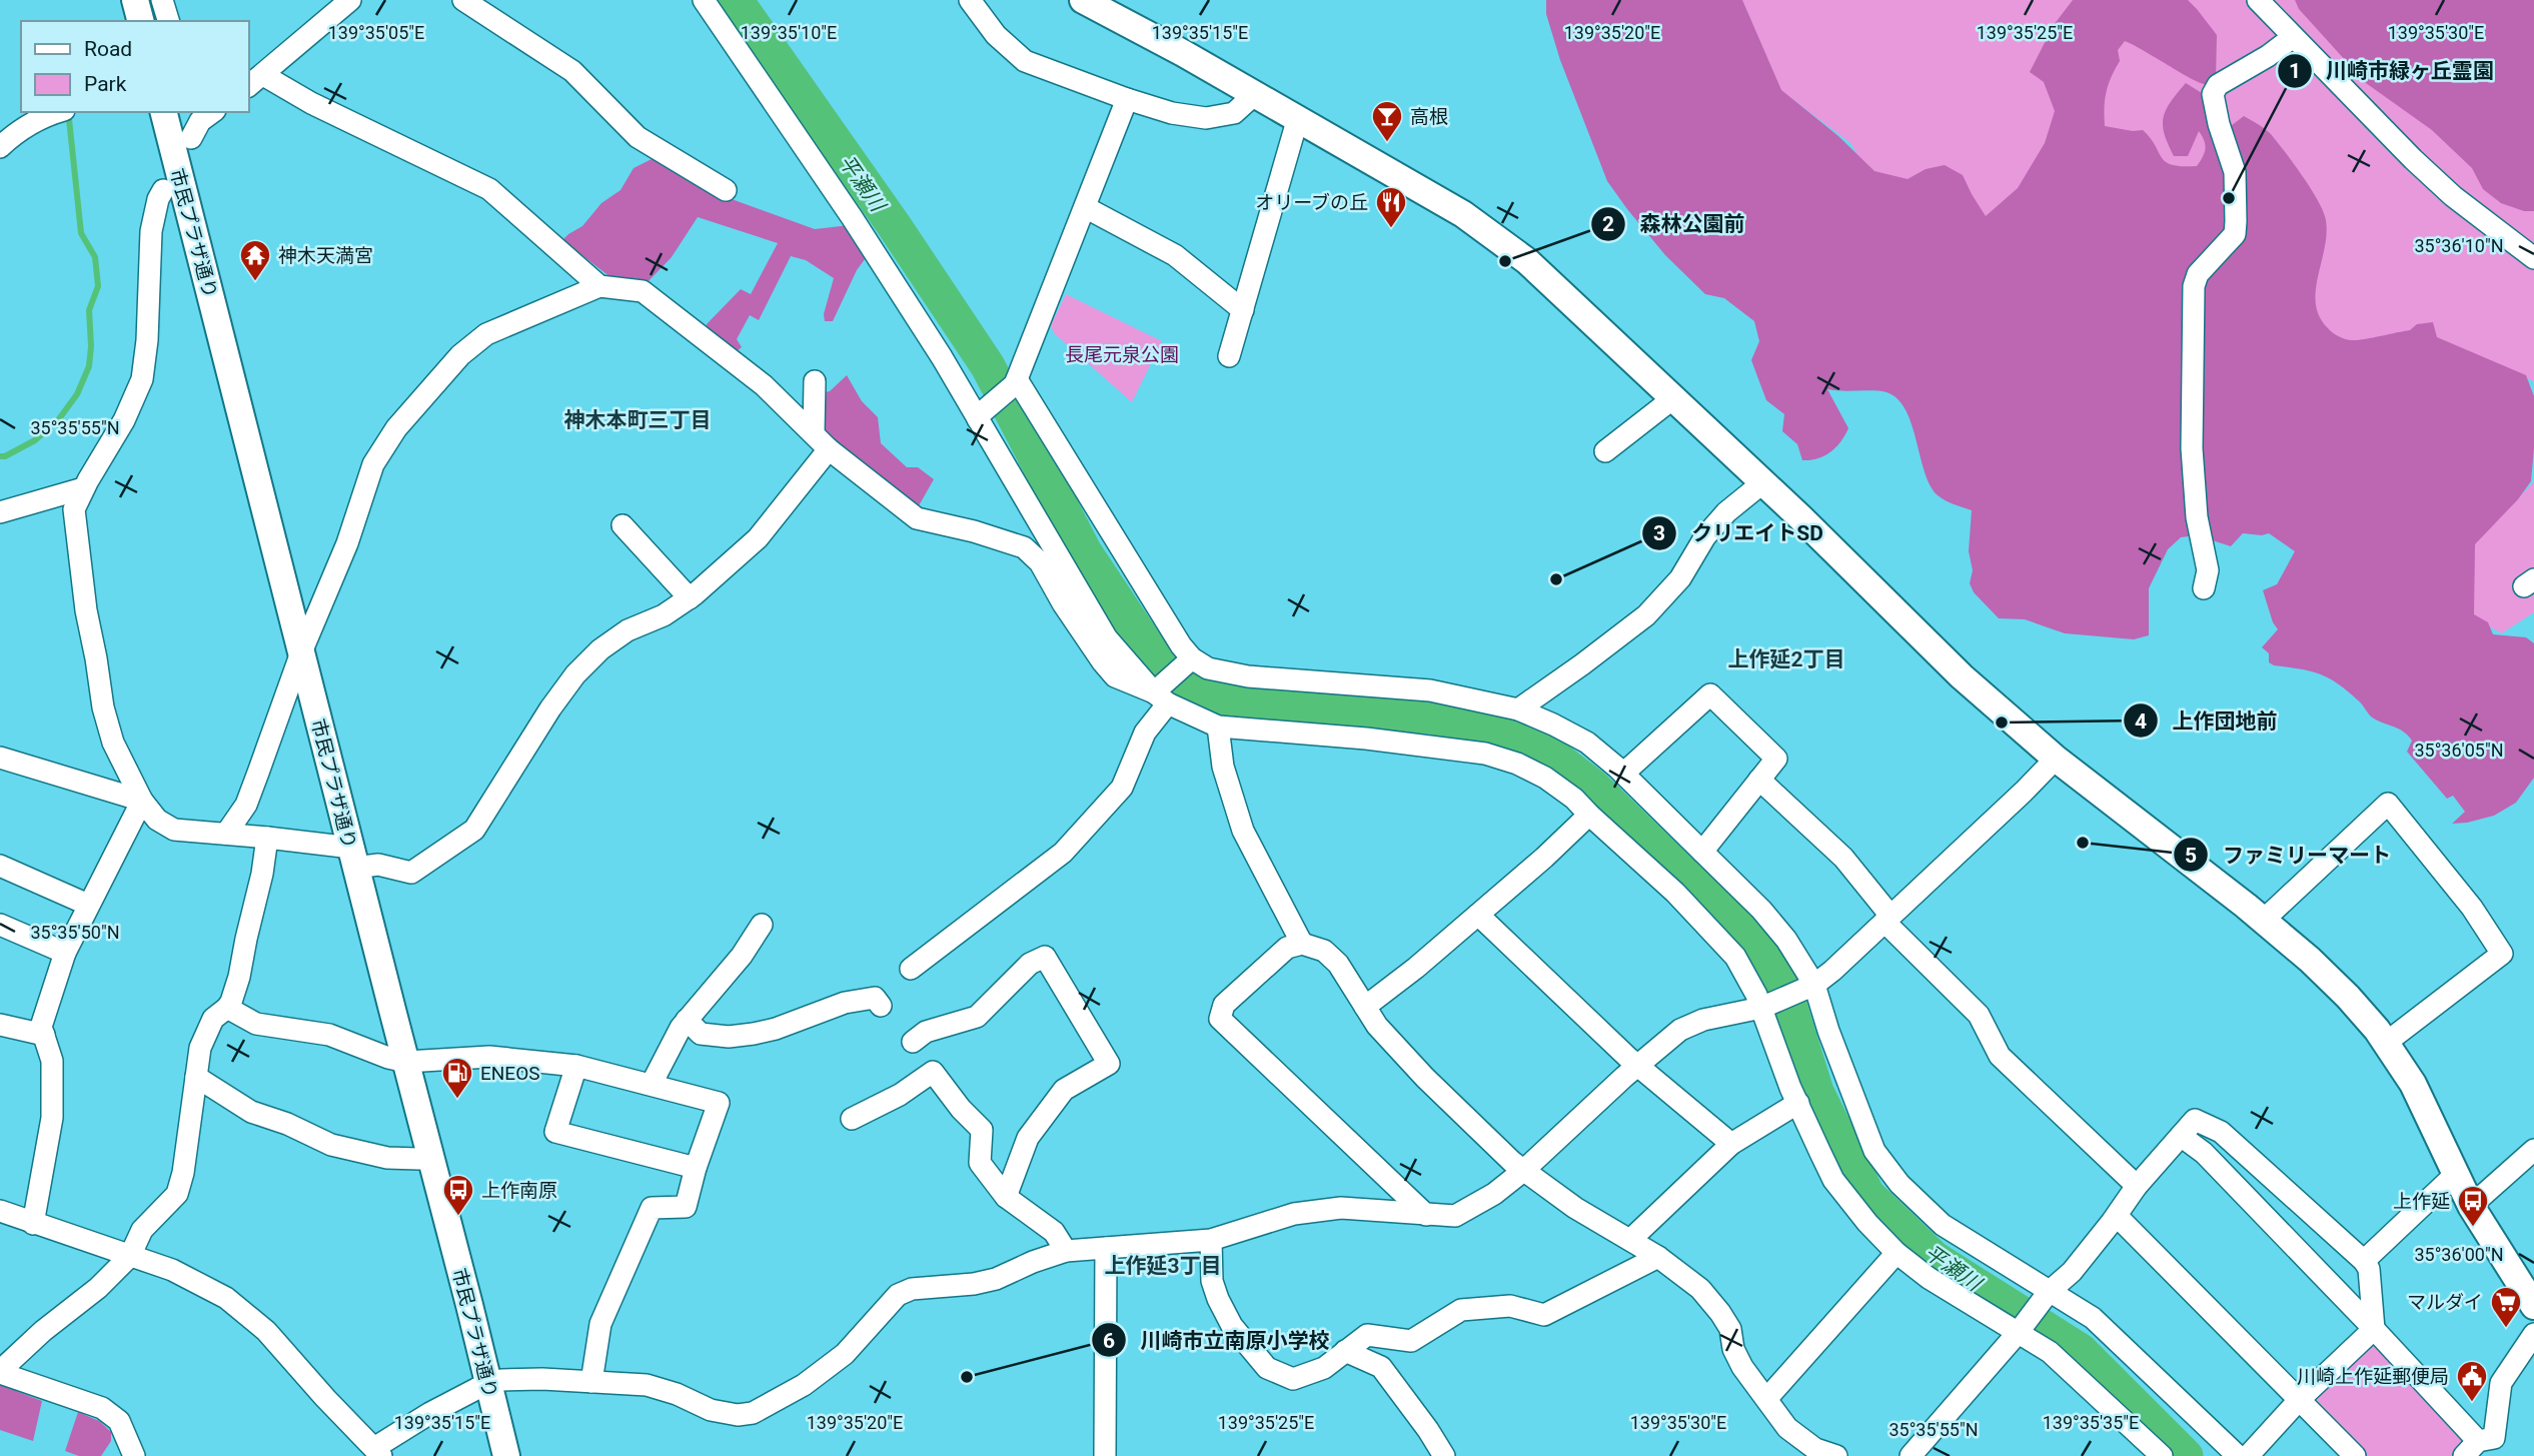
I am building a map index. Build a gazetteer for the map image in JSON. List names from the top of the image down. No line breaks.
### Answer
{"streets":{"street":["市民プラザ通り"]},"districts":["神木本町三丁目","上作延2丁目","上作延3丁目"],"water":["平瀬川"],"parks":["長尾元泉公園"],"places":{"bar":["高根"],"other":["川崎市緑ヶ丘霊園","森林公園前","クリエイトSD","上作団地前","ファミリーマート","川崎市立南原小学校"],"restaurant":["オリーブの丘"],"temple":["神木天満宮"],"fuel station":["ENEOS"],"bus stop":["上作南原","上作延"],"supermarket":["マルダイ"],"public building":["川崎上作延郵便局"]},"legend":["Road","Park"],"coordinates":["139°35'05\"E","139°35'10\"E","139°35'15\"E","139°35'20\"E","139°35'25\"E","139°35'30\"E","35°36'10\"N","35°35'55\"N","35°36'05\"N","35°35'50\"N","35°36'00\"N","139°35'35\"E"]}
